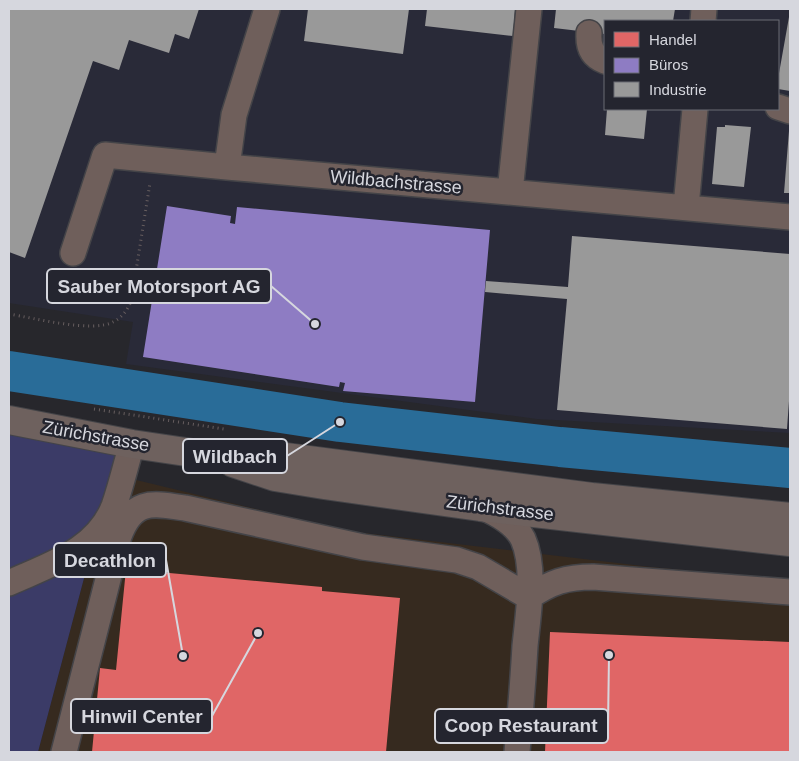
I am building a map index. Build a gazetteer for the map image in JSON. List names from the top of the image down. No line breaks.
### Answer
{"streets":{"main road":["Zürichstrasse"],"lane":["Wildbachstrasse"]},"places":["Sauber Motorsport AG","Wildbach","Hinwil Center","Coop Restaurant","Decathlon"],"legend":["Handel","Büros","Industrie"]}
